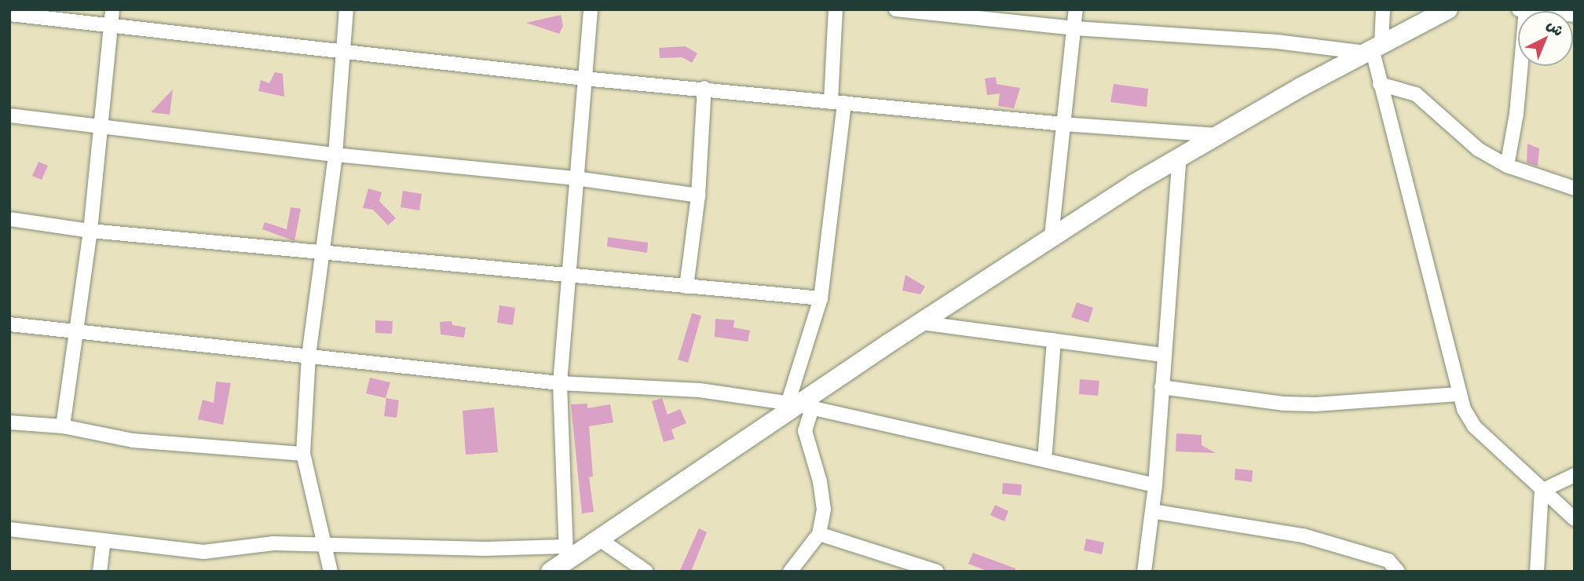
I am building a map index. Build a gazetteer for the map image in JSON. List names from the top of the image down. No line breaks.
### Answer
{"north":"top right"}
